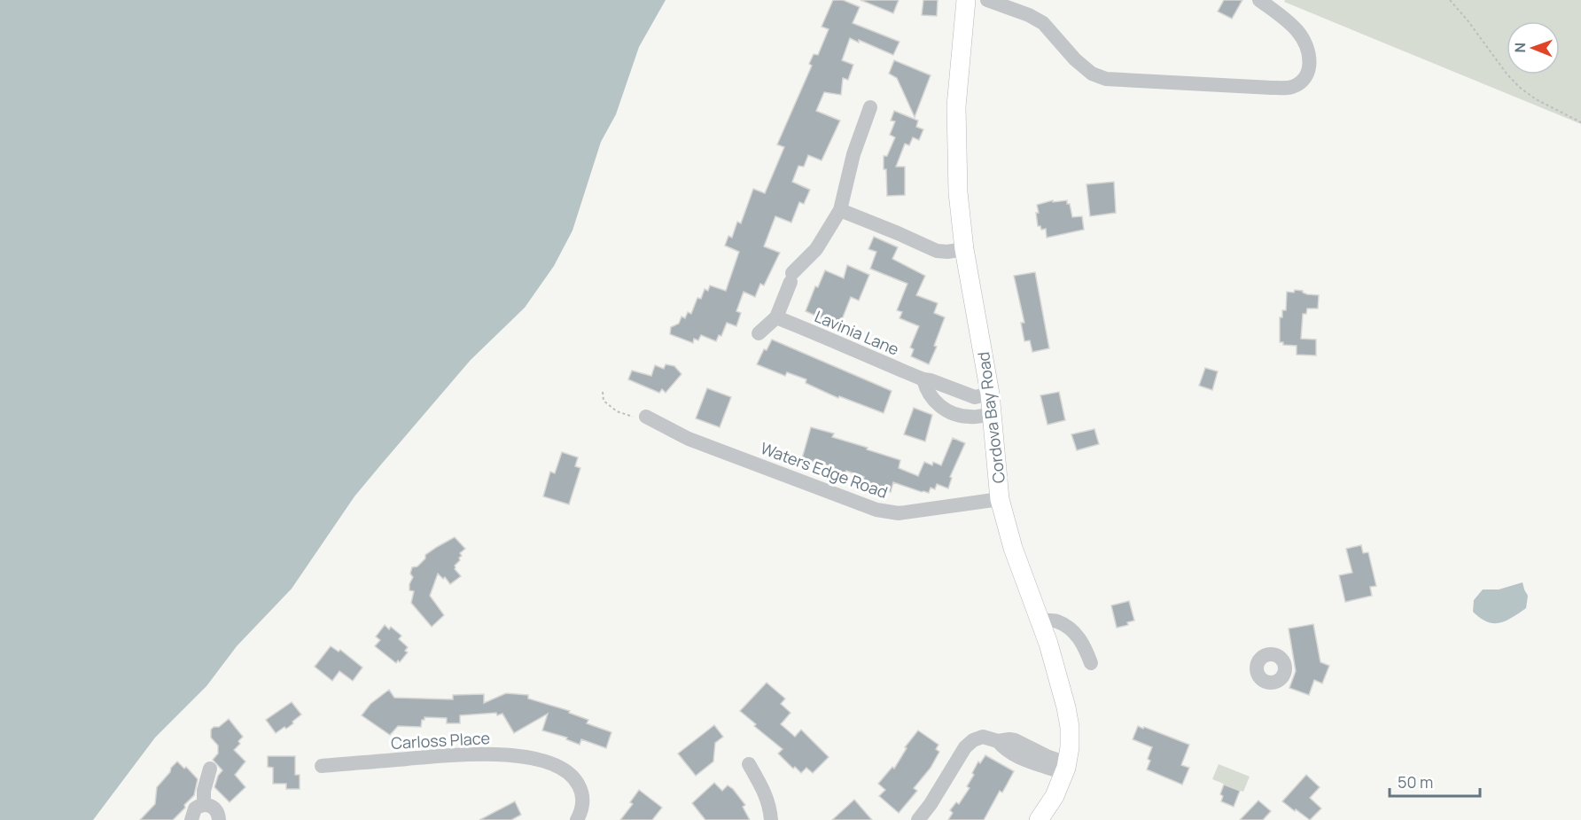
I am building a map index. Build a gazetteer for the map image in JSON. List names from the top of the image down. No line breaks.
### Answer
{"streets":{"main road":["Cordova Bay Road"],"street":["Lavinia Lane","Waters Edge Road","Carloss Place"]},"crossings":[["Lavinia Lane","Cordova Bay Road"],["Cordova Bay Road","Waters Edge Road"]],"scale_bar":"50 m","north":"left"}
